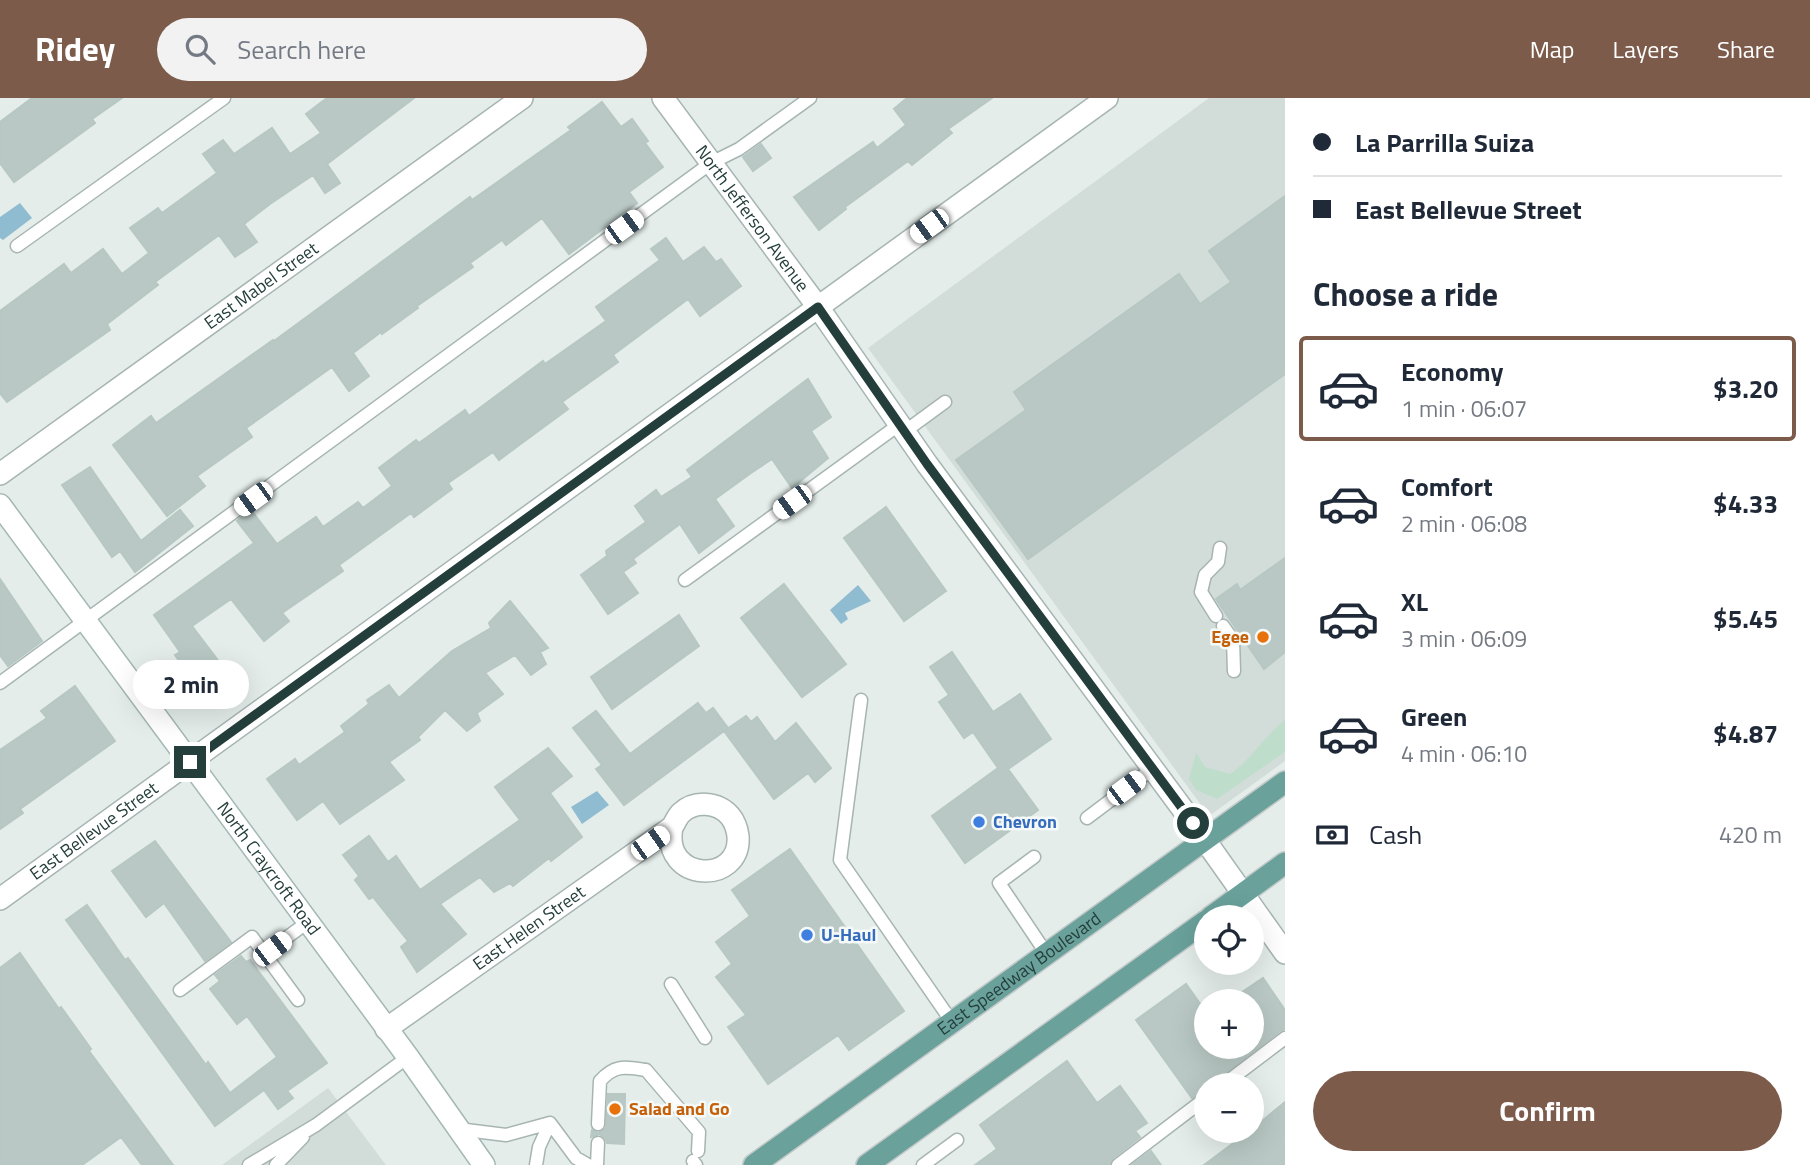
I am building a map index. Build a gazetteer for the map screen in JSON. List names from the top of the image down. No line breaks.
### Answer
{"streets":{"main road":["East Speedway Boulevard"],"street":["North Jefferson Avenue","East Mabel Street","East Bellevue Street","North Craycroft Road","East Helen Street"]},"crossings":[["North Jefferson Avenue","East Bellevue Street"],["North Jefferson Avenue","East Speedway Boulevard"],["East Bellevue Street","North Craycroft Road"],["North Craycroft Road","East Helen Street"]],"places":["Egee","Chevron","U-Haul","Salad and Go"],"page":{"header":"Ridey","search":"Search here","nav":["Map","Layers","Share"],"banner":["La Parrilla Suiza","East Bellevue Street"],"heading":"Choose a ride","list":[{"name":"Economy","note":"1 min · 06:07","value":"$3.20"},{"name":"Comfort","note":"2 min · 06:08","value":"$4.33"},{"name":"XL","note":"3 min · 06:09","value":"$5.45"},{"name":"Green","note":"4 min · 06:10","value":"$4.87"}],"bubble":"2 min","pay":["Cash","420 m"],"map_buttons":["+","−"],"buttons":"Confirm"}}
